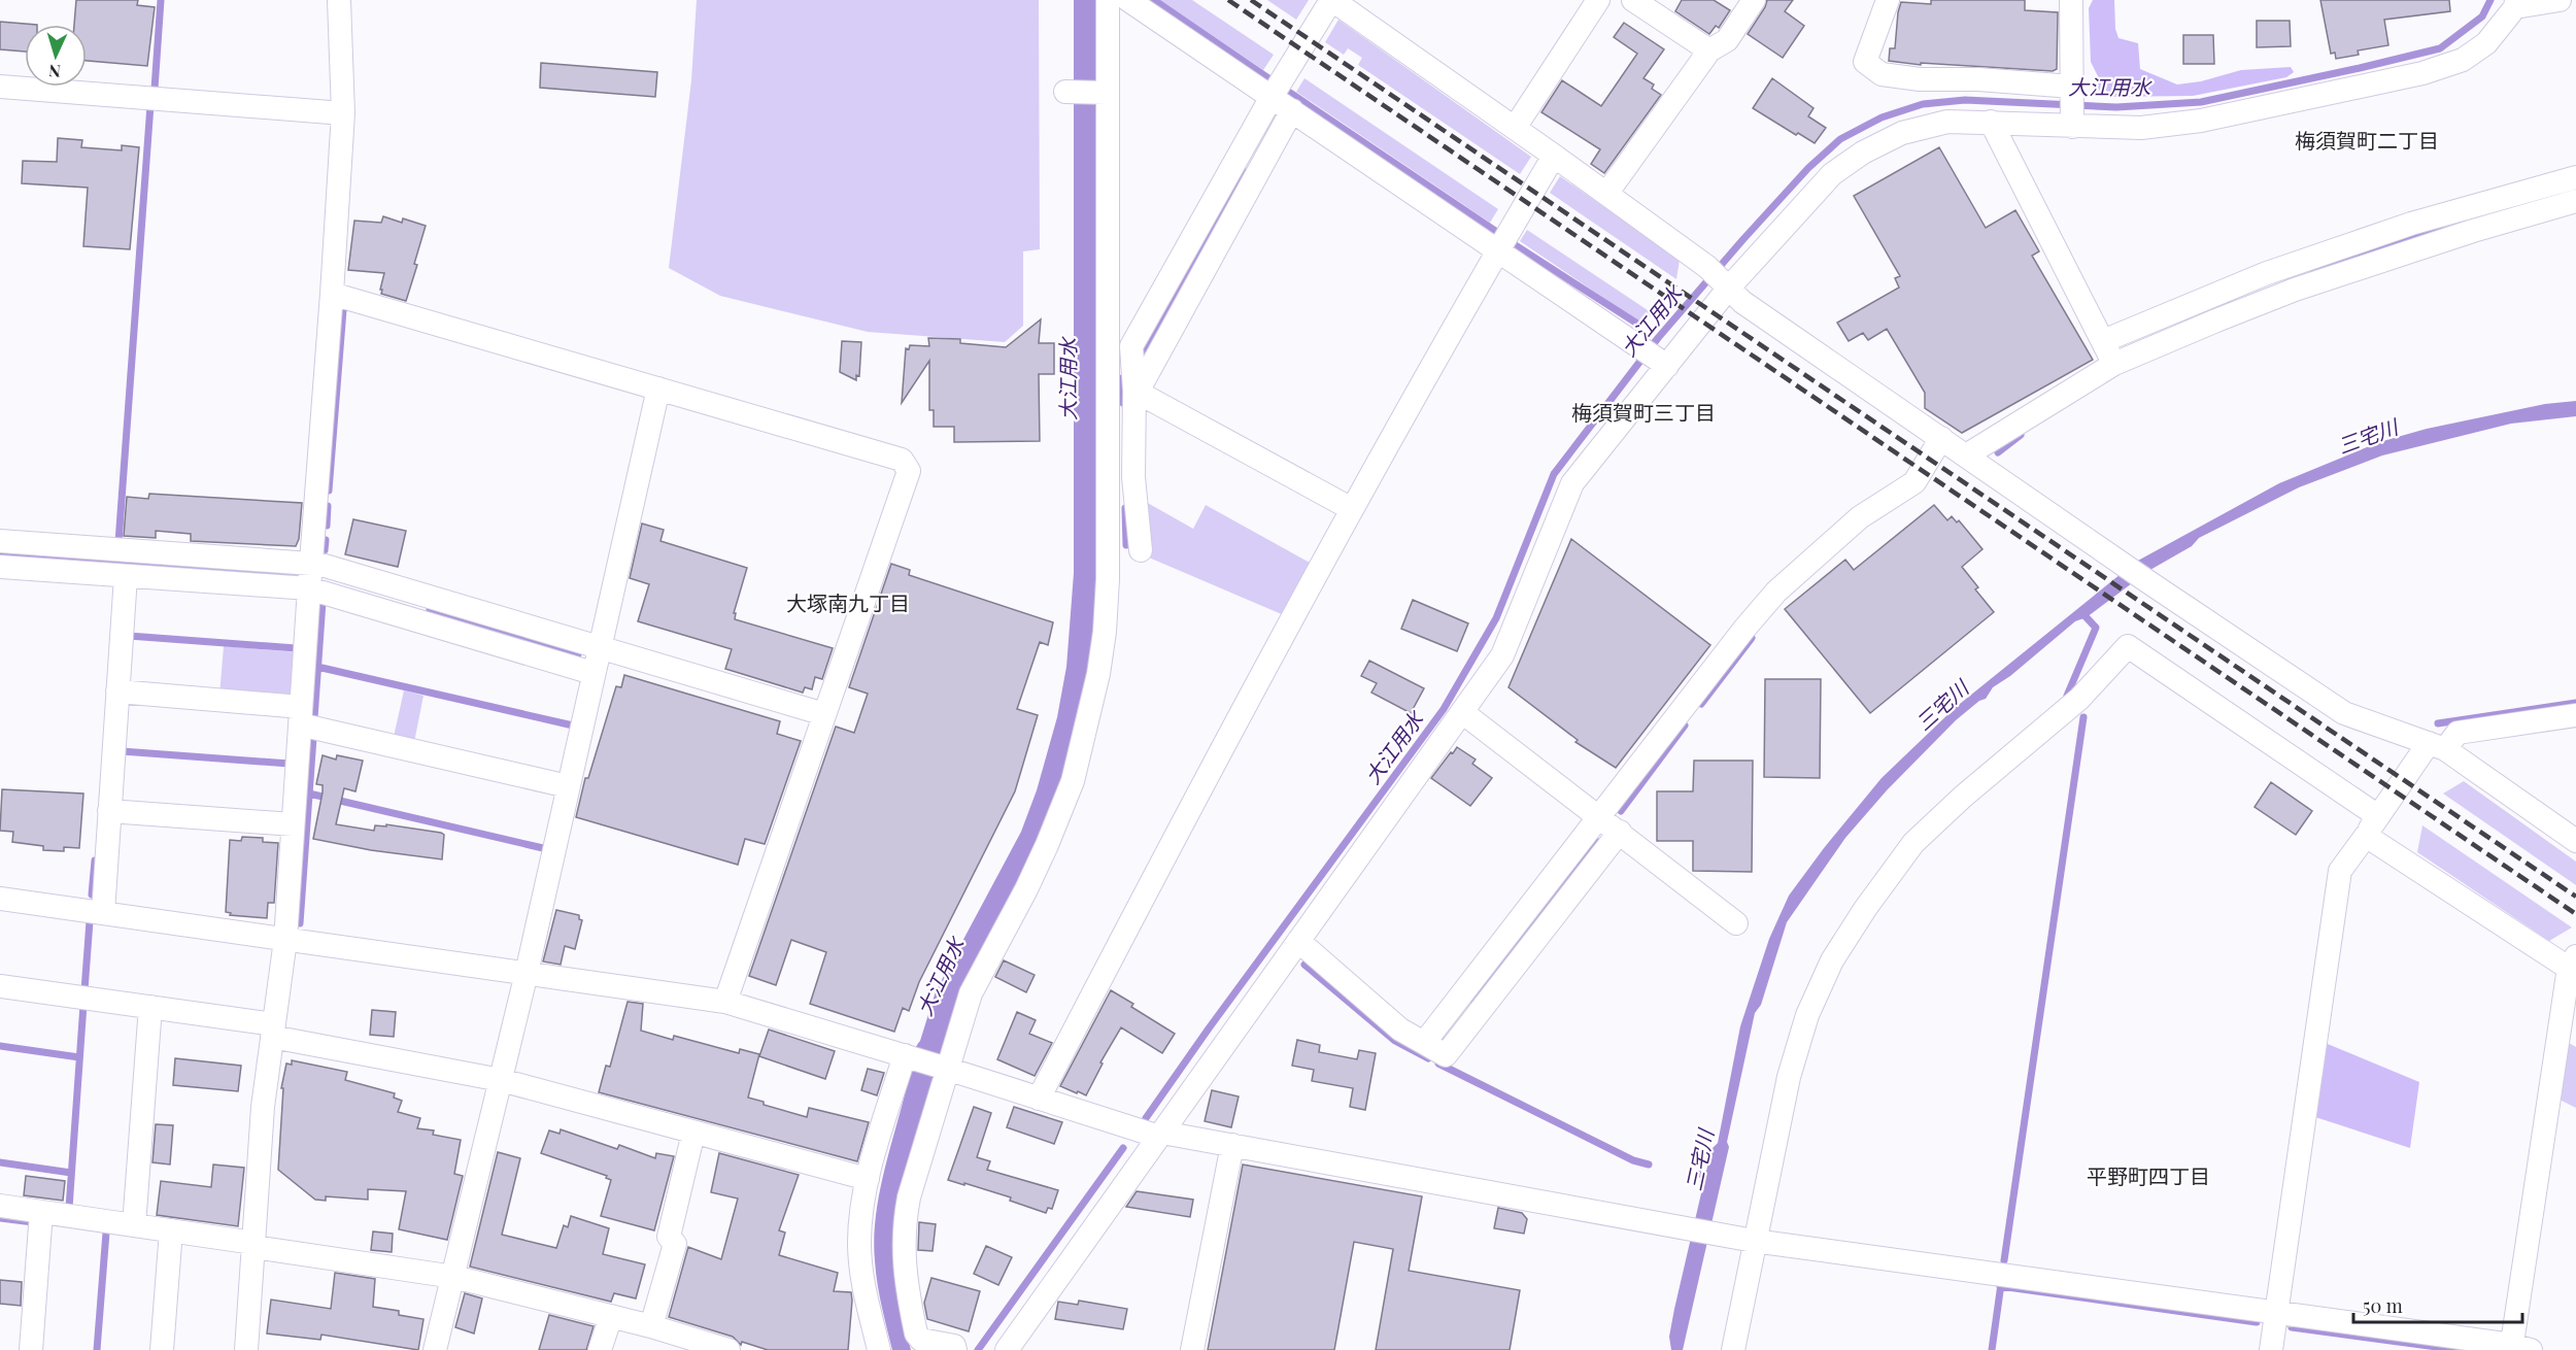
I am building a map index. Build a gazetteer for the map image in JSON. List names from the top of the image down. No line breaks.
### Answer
{"districts":["梅須賀町二丁目","梅須賀町三丁目","大塚南九丁目","平野町四丁目"],"water":["大江用水","三宅川"],"scale_bar":"50 m","north":"bottom"}
